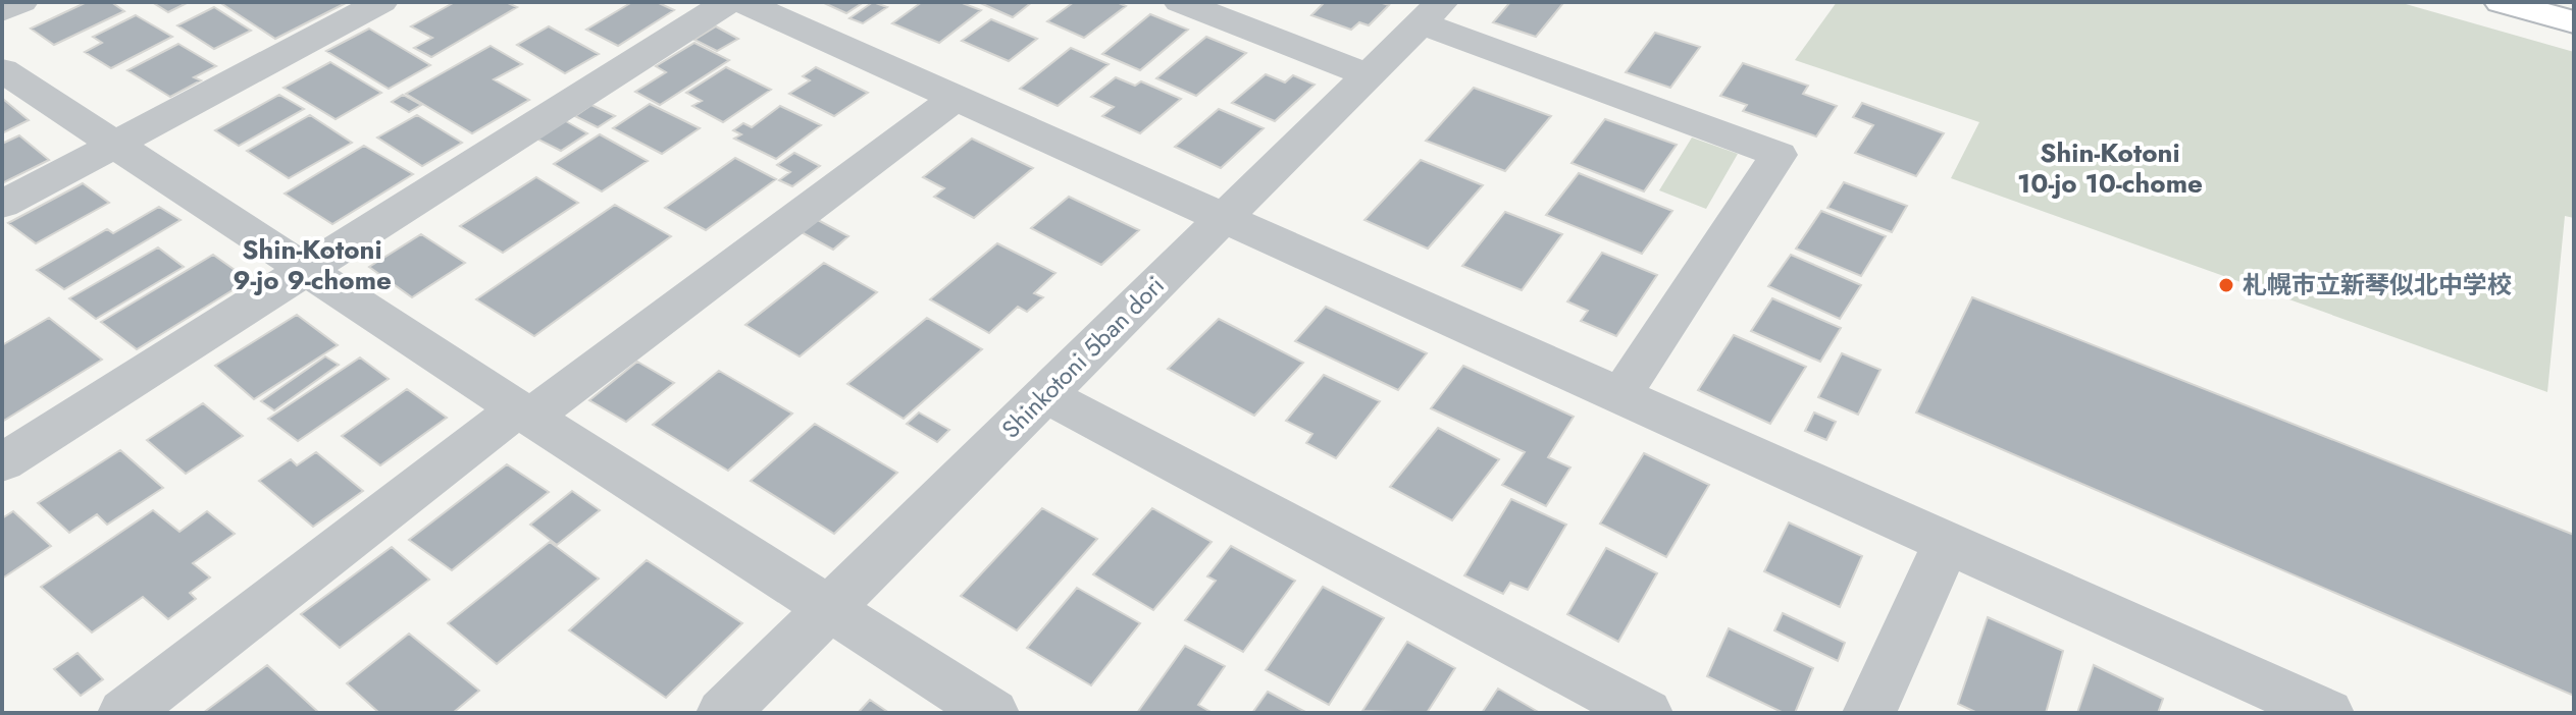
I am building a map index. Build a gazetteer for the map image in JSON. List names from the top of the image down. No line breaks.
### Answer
{"streets":{"street":["Shinkotoni 5ban dori"]},"districts":["Shin-Kotoni 10-jo 10-chome","Shin-Kotoni 9-jo 9-chome"],"places":["札幌市立新琴似北中学校"]}
